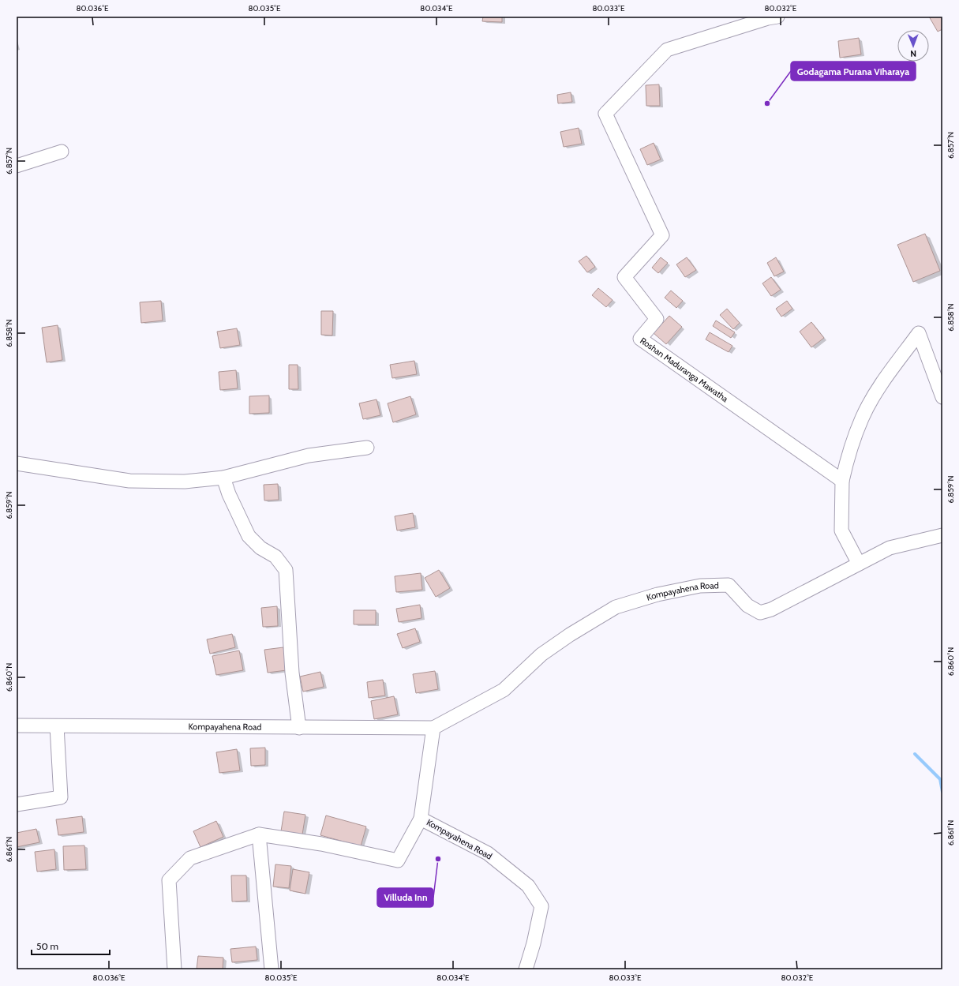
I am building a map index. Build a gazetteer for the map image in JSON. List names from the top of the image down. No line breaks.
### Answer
{"streets":{"street":["Roshan Maduranga Mawatha","Kompayahena Road"]},"places":["Godagama Purana Viharaya","Villuda Inn"],"scale_bar":"50 m","north":"bottom","coordinates":["80.036°E","80.035°E","80.034°E","80.033°E","80.032°E","6.857°N","6.858°N","6.859°N","6.860°N","6.861°N"]}
